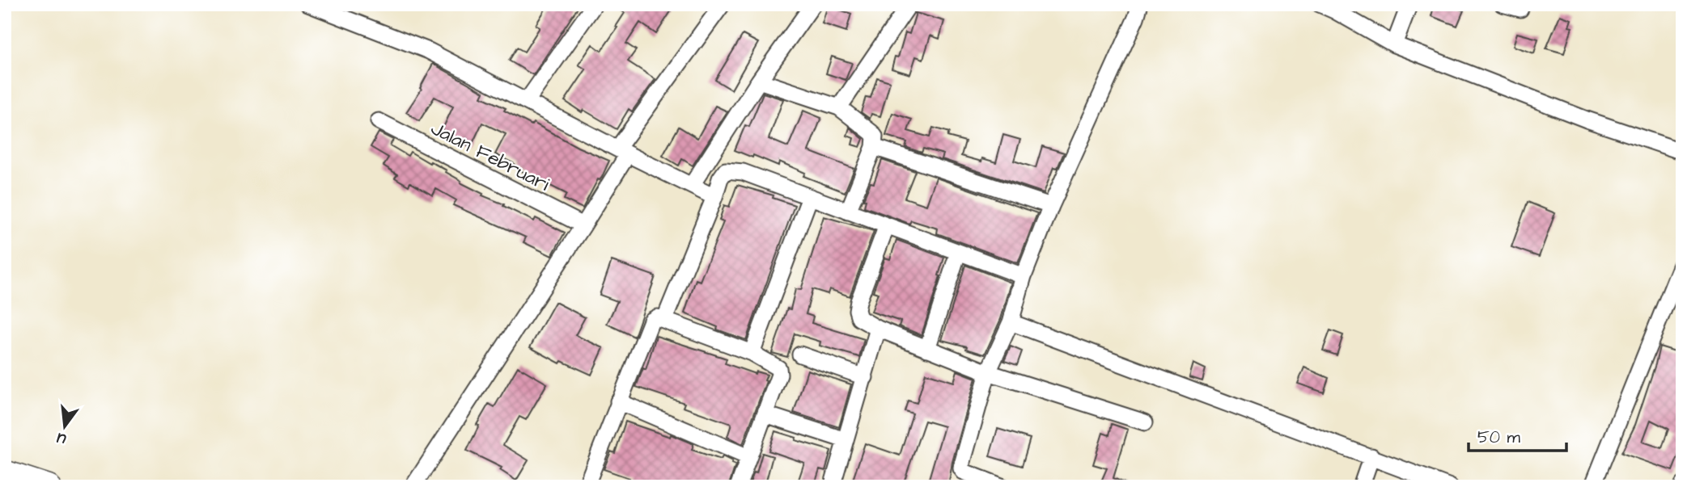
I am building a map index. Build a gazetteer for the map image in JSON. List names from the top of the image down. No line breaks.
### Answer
{"streets":{"street":["Jalan Februari"]},"scale_bar":"50 m","north":"bottom"}
